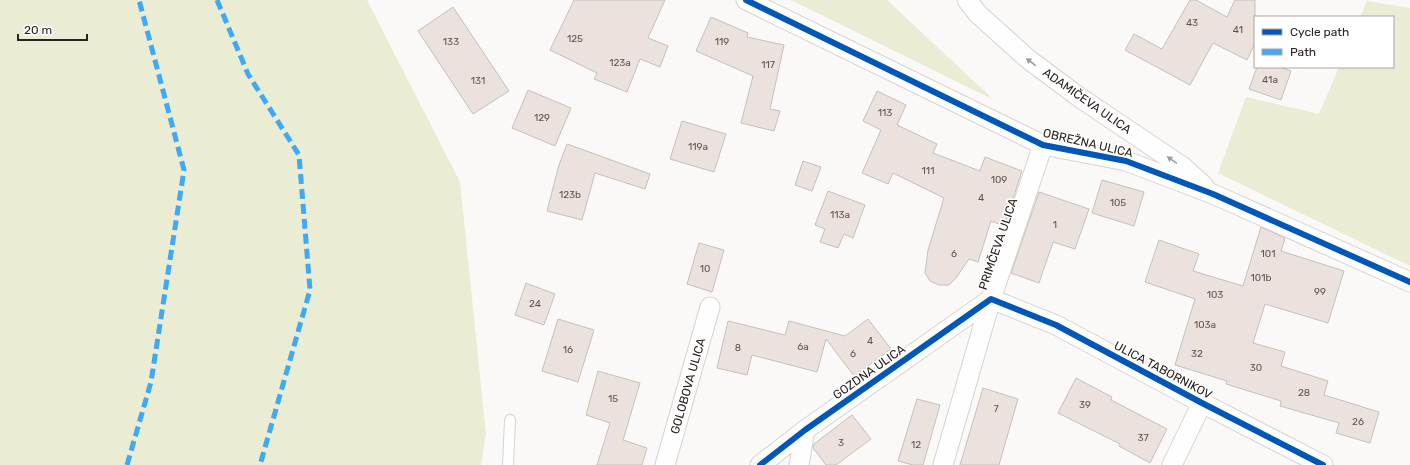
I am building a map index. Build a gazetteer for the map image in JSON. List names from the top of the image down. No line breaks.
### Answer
{"streets":{"street":["ADAMIČEVA ULICA","OBREŽNA ULICA","PRIMČEVA ULICA","ULICA TABORNIKOV","GOZDNA ULICA","GOLOBOVA ULICA"]},"crossings":[["ADAMIČEVA ULICA","OBREŽNA ULICA"],["OBREŽNA ULICA","PRIMČEVA ULICA"],["PRIMČEVA ULICA","ULICA TABORNIKOV"],["PRIMČEVA ULICA","GOZDNA ULICA"],["ULICA TABORNIKOV","GOZDNA ULICA"]],"one_way":["ADAMIČEVA ULICA"],"house_numbers":["43","41","125","133","119","123a","117","41a","131","113","129","119a","111","109","123b","4","105","113a","1","6","101","10","101b","99","103","24","103a","4","6a","8","16","6","32","30","28","15","39","7","26","37","3","12"],"legend":["Cycle path","Path"],"scale_bar":"20 m"}
